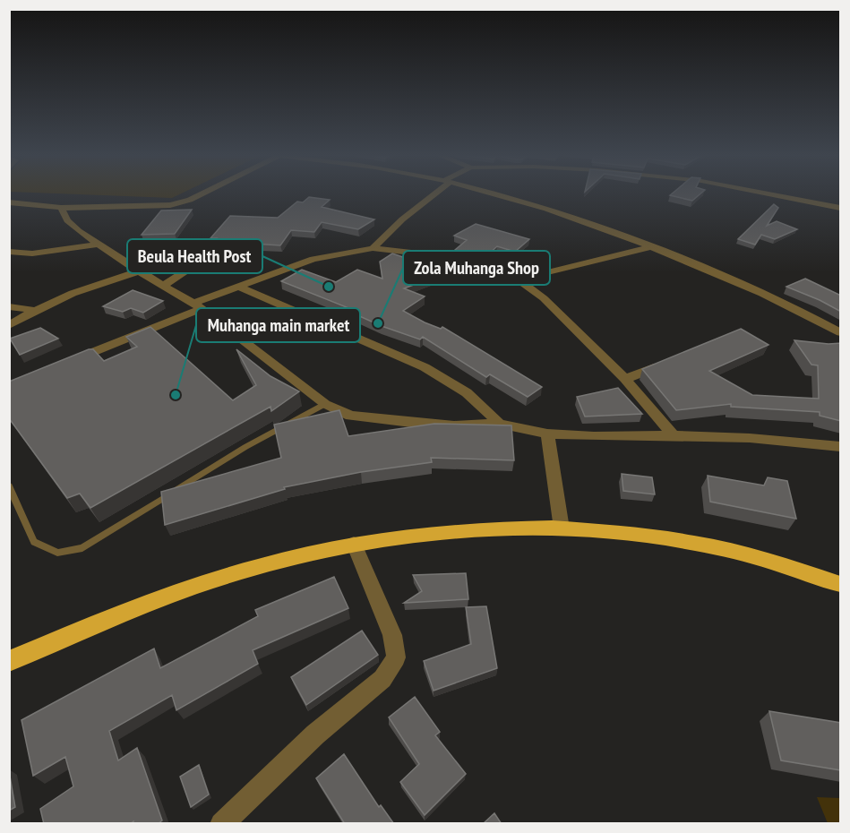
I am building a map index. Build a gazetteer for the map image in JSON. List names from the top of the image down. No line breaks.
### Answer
{"places":["Beula Health Post","Zola Muhanga Shop","Muhanga main market"]}
